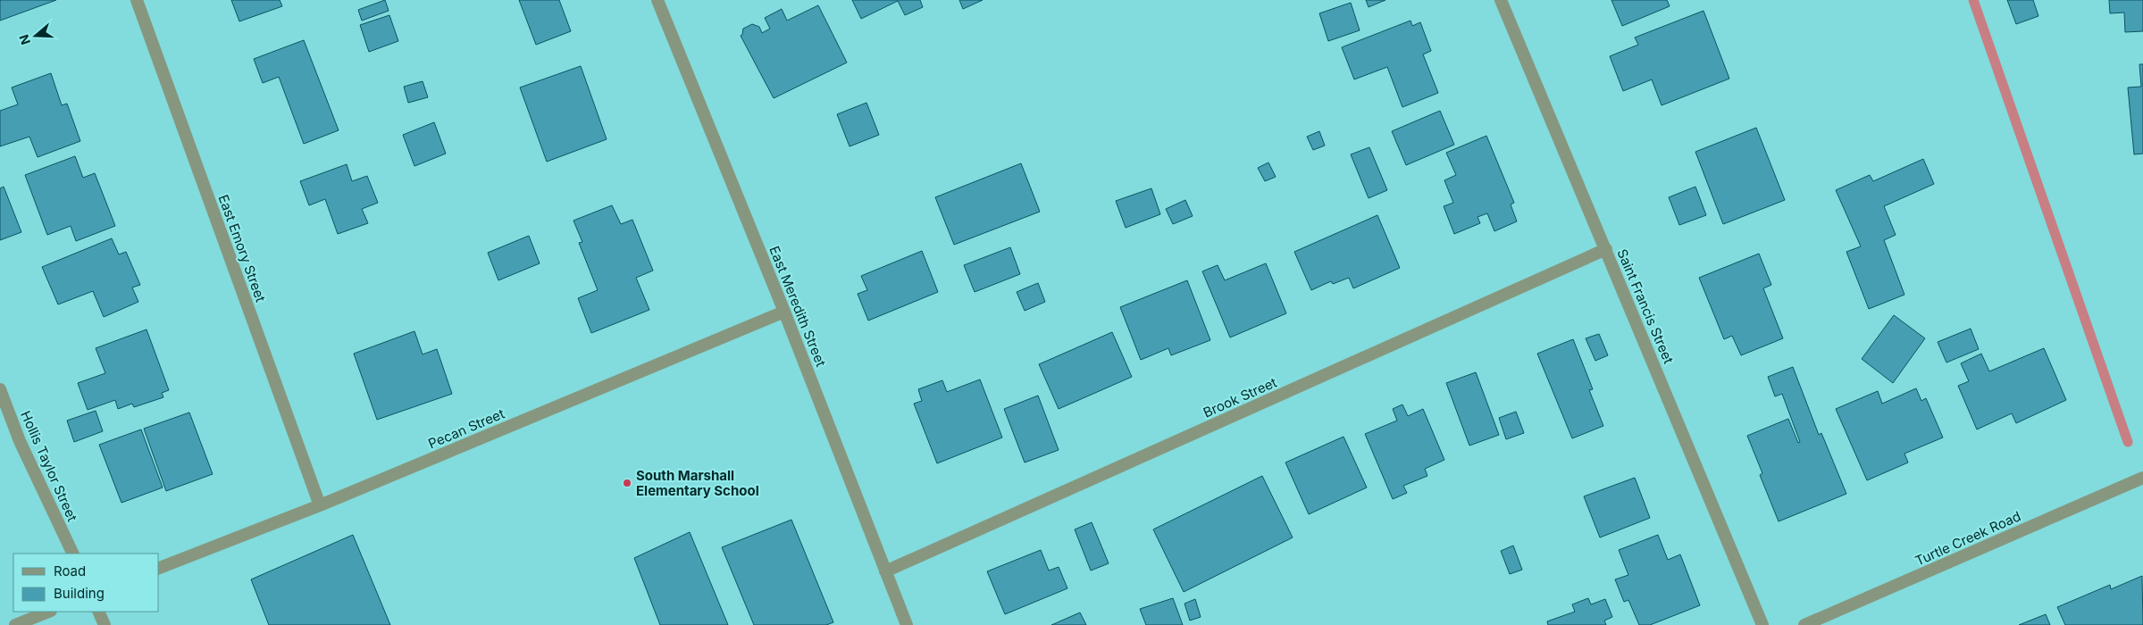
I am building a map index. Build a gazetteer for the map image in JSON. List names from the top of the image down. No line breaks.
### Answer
{"streets":{"street":["East Emory Street","East Meredith Street","Saint Francis Street","Brook Street","Pecan Street","Hollis Taylor Street","Turtle Creek Road"]},"crossings":[["East Emory Street","Pecan Street"],["East Meredith Street","Brook Street"],["East Meredith Street","Pecan Street"],["Saint Francis Street","Brook Street"]],"places":["South Marshall Elementary School"],"legend":["Road","Building"],"north":"left"}
